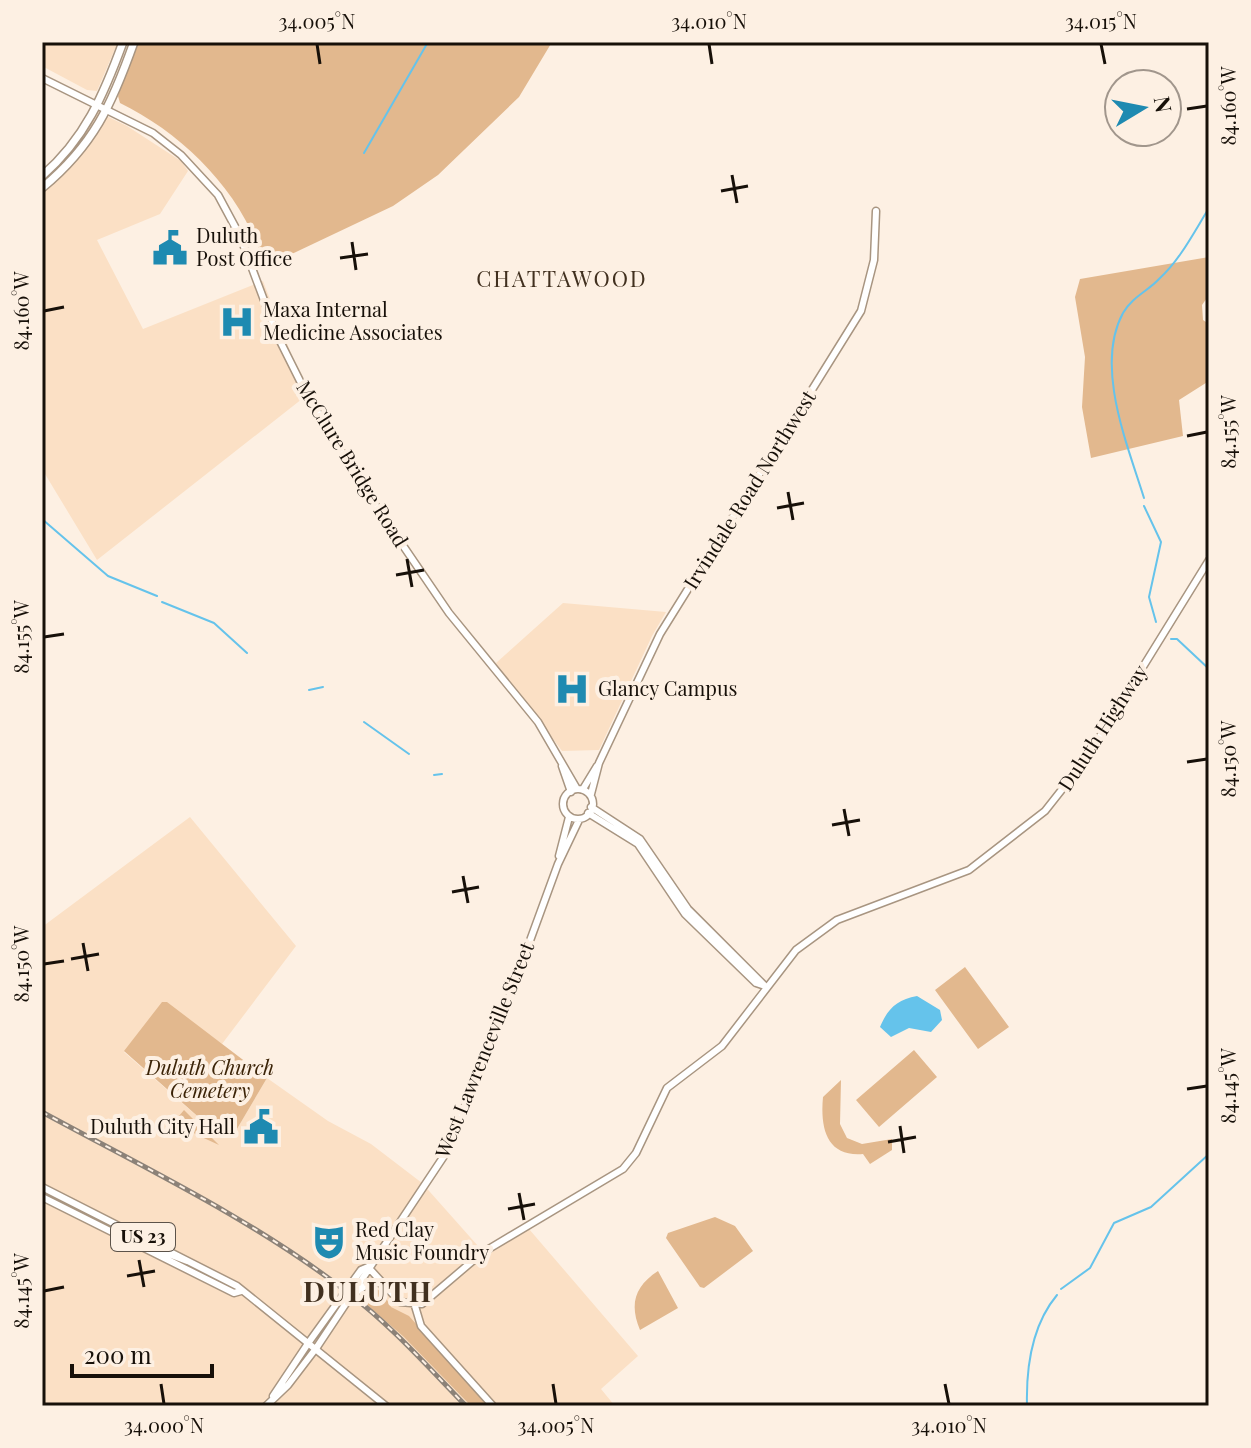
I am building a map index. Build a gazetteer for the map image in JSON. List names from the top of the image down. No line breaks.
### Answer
{"streets":{"street":["McClure Bridge Road","Irvindale Road Northwest","Duluth Highway","West Lawrenceville Street","US 23"]},"crossings":[["McClure Bridge Road","Irvindale Road Northwest"],["McClure Bridge Road","West Lawrenceville Street"],["Irvindale Road Northwest","West Lawrenceville Street"],["West Lawrenceville Street","US 23"]],"districts":["CHATTAWOOD","DULUTH"],"parks":["Duluth Church Cemetery"],"places":{"public building":["Duluth Post Office","Duluth City Hall"],"hospital":["Maxa Internal Medicine Associates","Glancy Campus"],"theatre":["Red Clay Music Foundry"]},"scale_bar":"200 m","north":"right","coordinates":["34.005°N","34.010°N","34.015°N","84.160°W","84.155°W","84.150°W","84.145°W","34.000°N"]}
